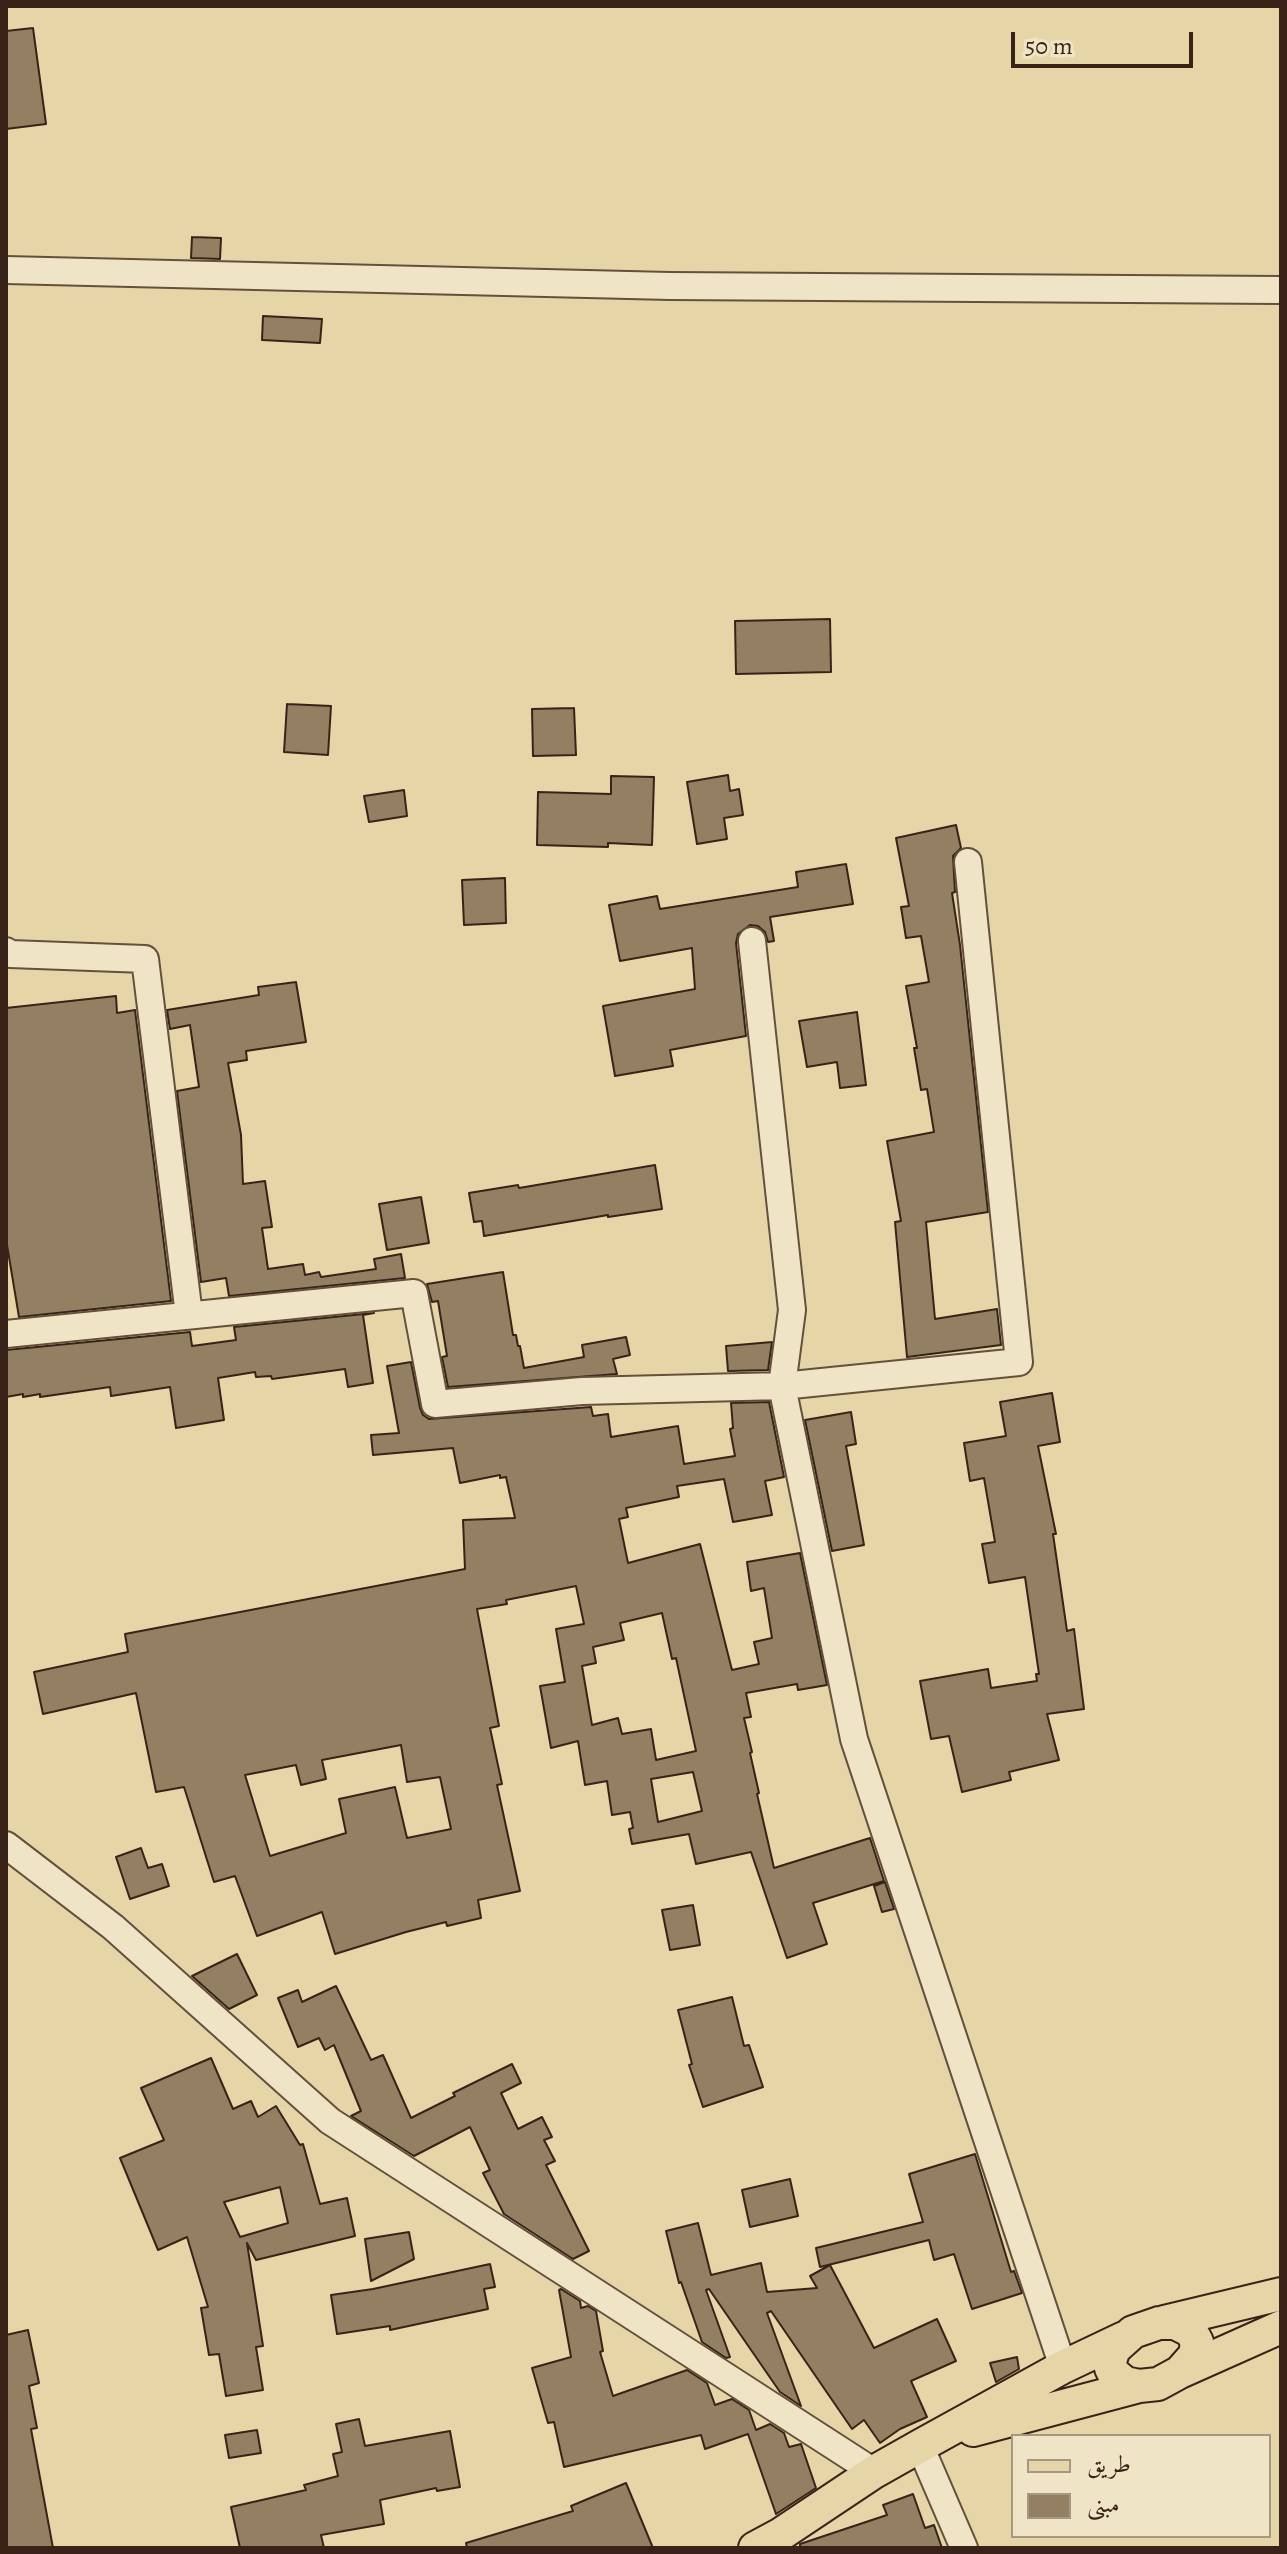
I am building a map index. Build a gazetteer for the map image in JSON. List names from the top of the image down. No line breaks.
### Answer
{"legend":["طريق","مبنى"],"scale_bar":"50 m"}
